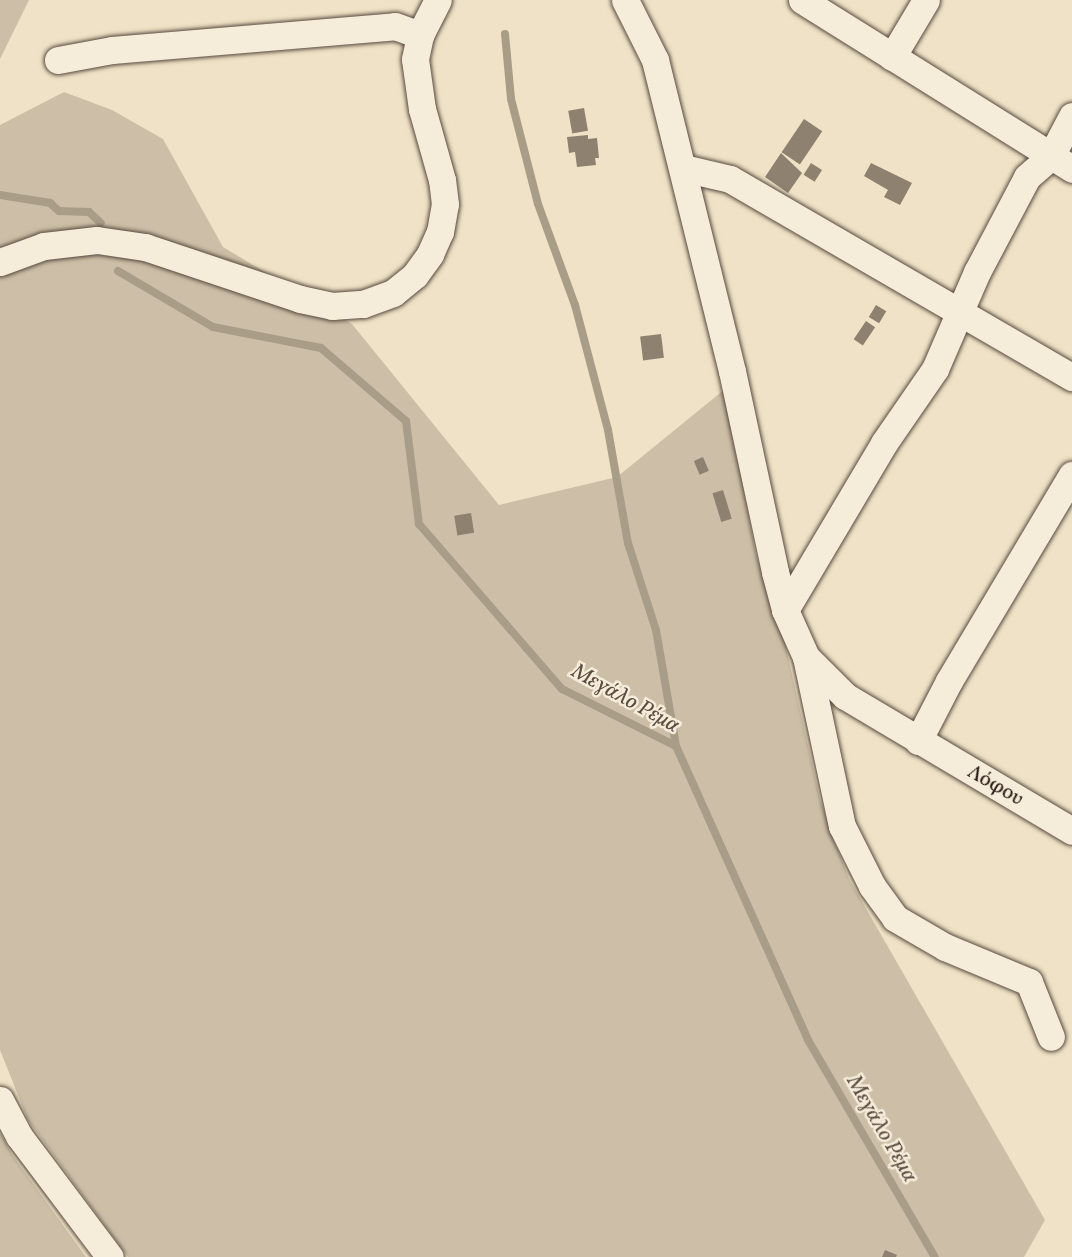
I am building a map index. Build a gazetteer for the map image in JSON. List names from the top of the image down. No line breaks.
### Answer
{"streets":{"street":["Λόφου"]},"water":["Μεγάλο Ρέμα"]}
